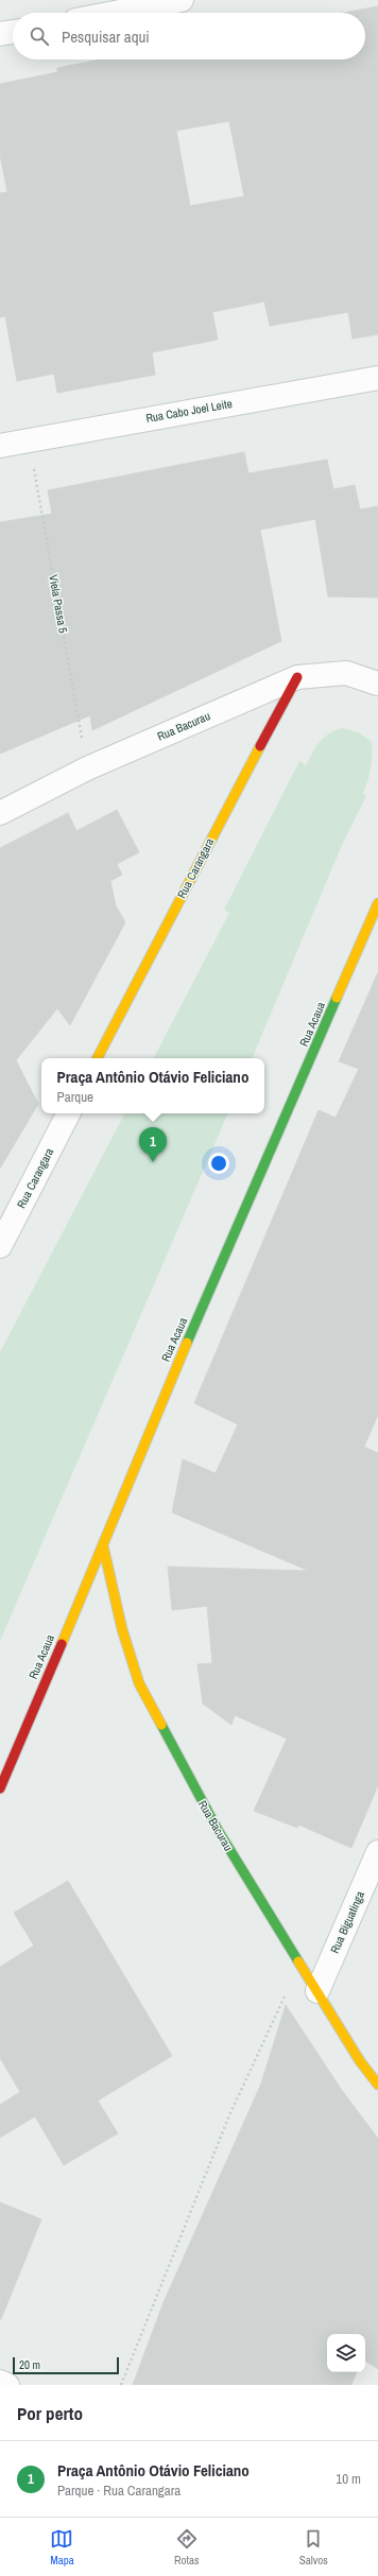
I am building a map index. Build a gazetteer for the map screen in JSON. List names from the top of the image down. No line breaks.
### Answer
{"streets":{"street":["Rua Cabo Joel Leite","Rua Bacurau","Rua Carangara","Rua Acaua","Rua Biguatinga"],"path":["Viela Passa 5"]},"crossings":[["Rua Cabo Joel Leite","Viela Passa 5"],["Viela Passa 5","Rua Bacurau"],["Rua Bacurau","Rua Carangara"],["Rua Bacurau","Rua Acaua"],["Rua Bacurau","Rua Biguatinga"]],"scale_bar":"20 m","page":{"search":"Pesquisar aqui","popup":["Praça Antônio Otávio Feliciano","Parque"],"pins":"1","scale":"20 m","heading":"Por perto","list":[{"mark":"1","name":"Praça Antônio Otávio Feliciano","note":"Parque · Rua Carangara","value":"10 m"}],"nav":["Mapa","Rotas","Salvos"]}}
